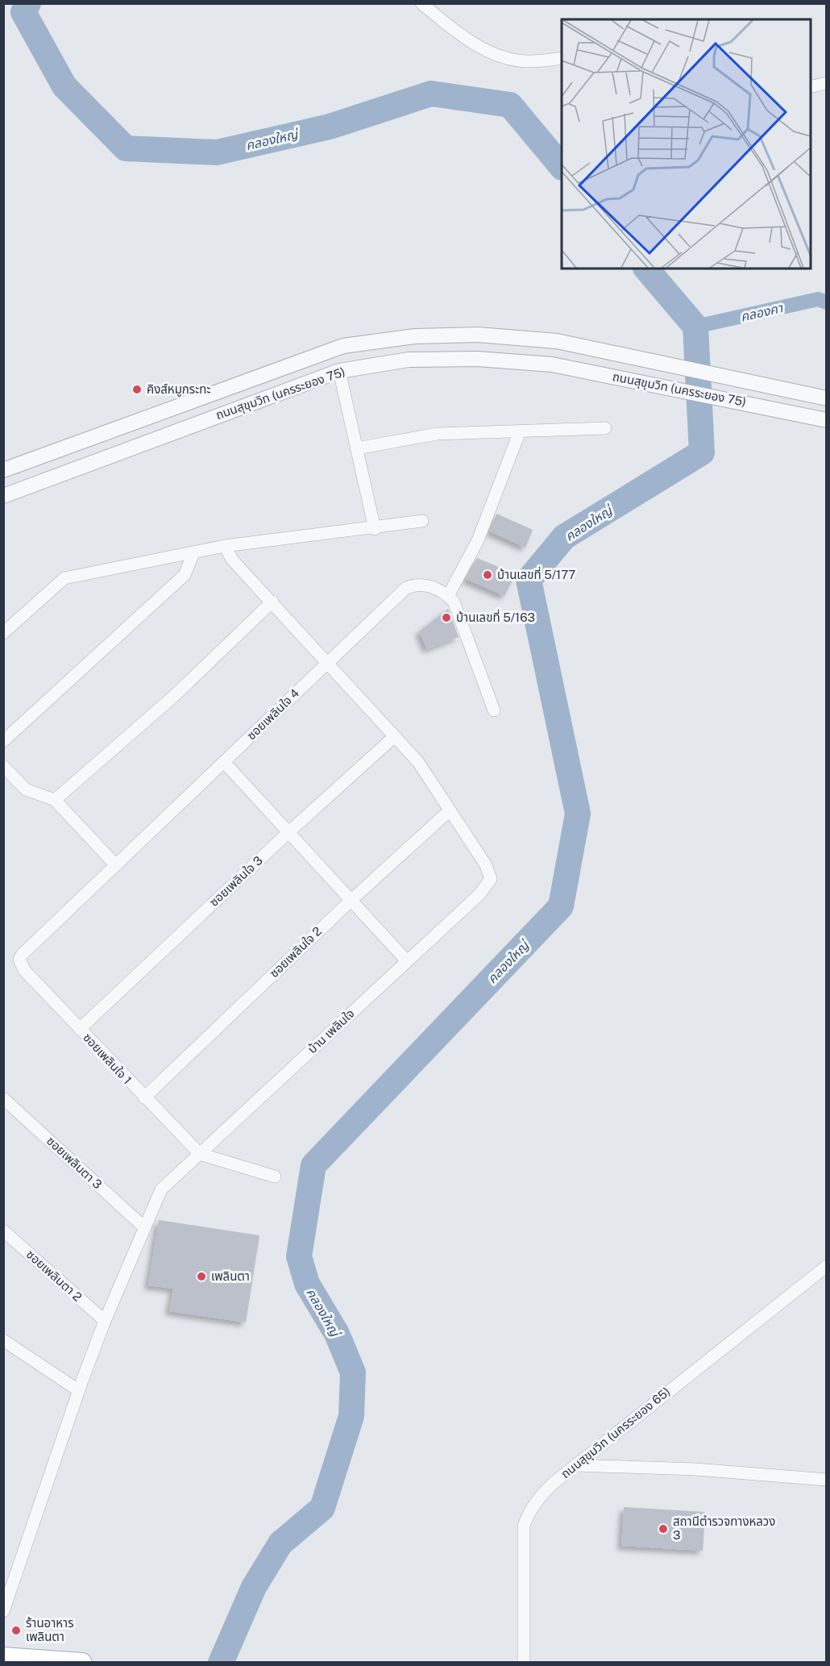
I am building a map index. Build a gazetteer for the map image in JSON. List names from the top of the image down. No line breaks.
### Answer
{"streets":{"street":["ถนนสุขุมวิท (นครระยอง 75)","ซอยเพลินใจ 4","ซอยเพลินใจ 3","ซอยเพลินใจ 2","บ้าน เพลินใจ","ซอยเพลินใจ 1","ซอยเพลินตา 3","ซอยเพลินตา 2","ถนนสุขุมวิท (นครระยอง 65)"]},"crossings":[["ซอยเพลินใจ 4","ซอยเพลินใจ 1"],["ซอยเพลินใจ 3","ซอยเพลินใจ 1"],["ซอยเพลินใจ 2","บ้าน เพลินใจ"],["ซอยเพลินใจ 2","ซอยเพลินใจ 1"],["บ้าน เพลินใจ","ซอยเพลินใจ 1"],["บ้าน เพลินใจ","ซอยเพลินตา 3"],["บ้าน เพลินใจ","ซอยเพลินตา 2"]],"water":["คลองใหญ่","คลองคา"],"places":["คิงส์หมูกระทะ","บ้านเลขที่ 5/177","บ้านเลขที่ 5/163","เพลินตา","สถานีตำรวจทางหลวง 3","ร้านอาหาร เพลินตา"]}
